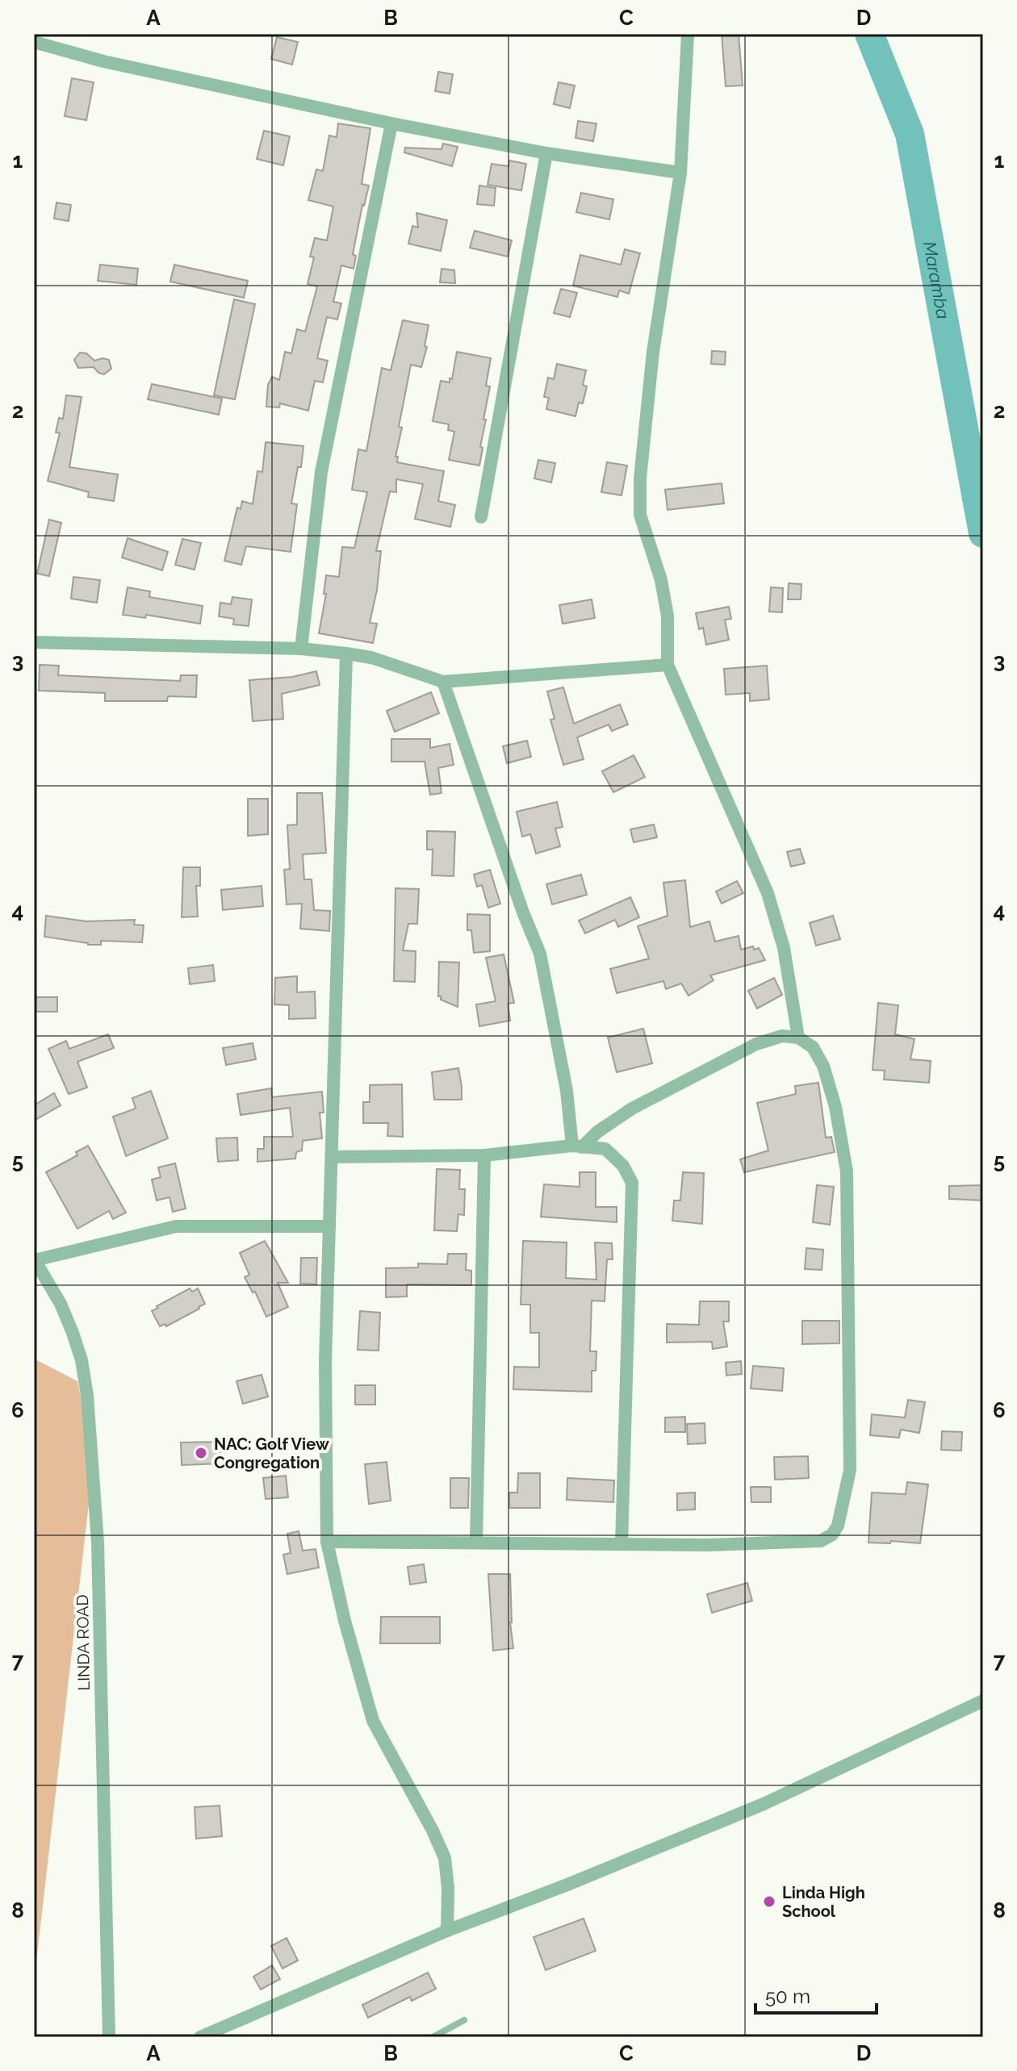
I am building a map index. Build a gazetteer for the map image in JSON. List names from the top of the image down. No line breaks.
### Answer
{"streets":{"street":["LINDA ROAD"]},"water":["Maramba"],"places":["NAC: Golf View Congregation","Linda High School"],"scale_bar":"50 m","grid":{"columns":["A","B","C","D"],"rows":["1","2","3","4","5","6","7","8"]}}
